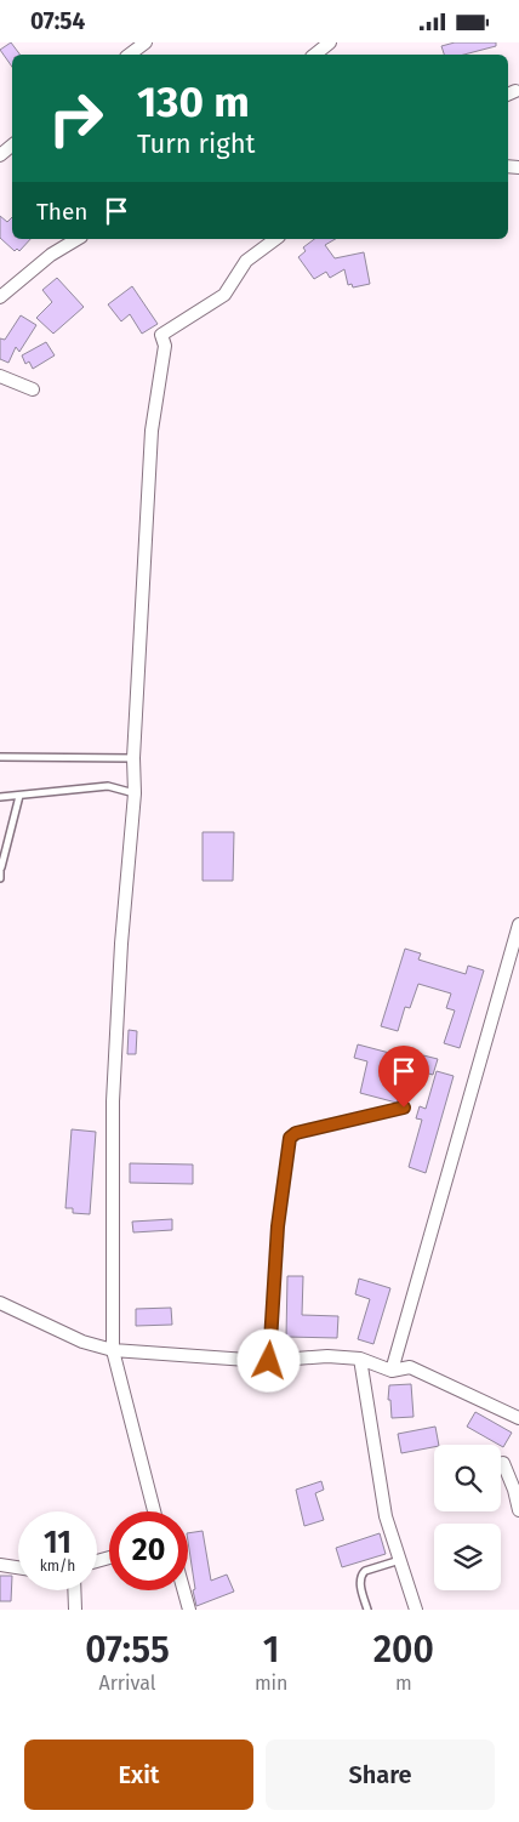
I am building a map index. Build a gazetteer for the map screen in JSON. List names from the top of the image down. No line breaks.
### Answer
{"page":{"status":"07:54","turn":["130 m","Turn right"],"then":"Then","speed":"11 km/h","limit":"20","eta":["07:55","Arrival","1","min","200","m"],"buttons":["Exit","Share"]}}
